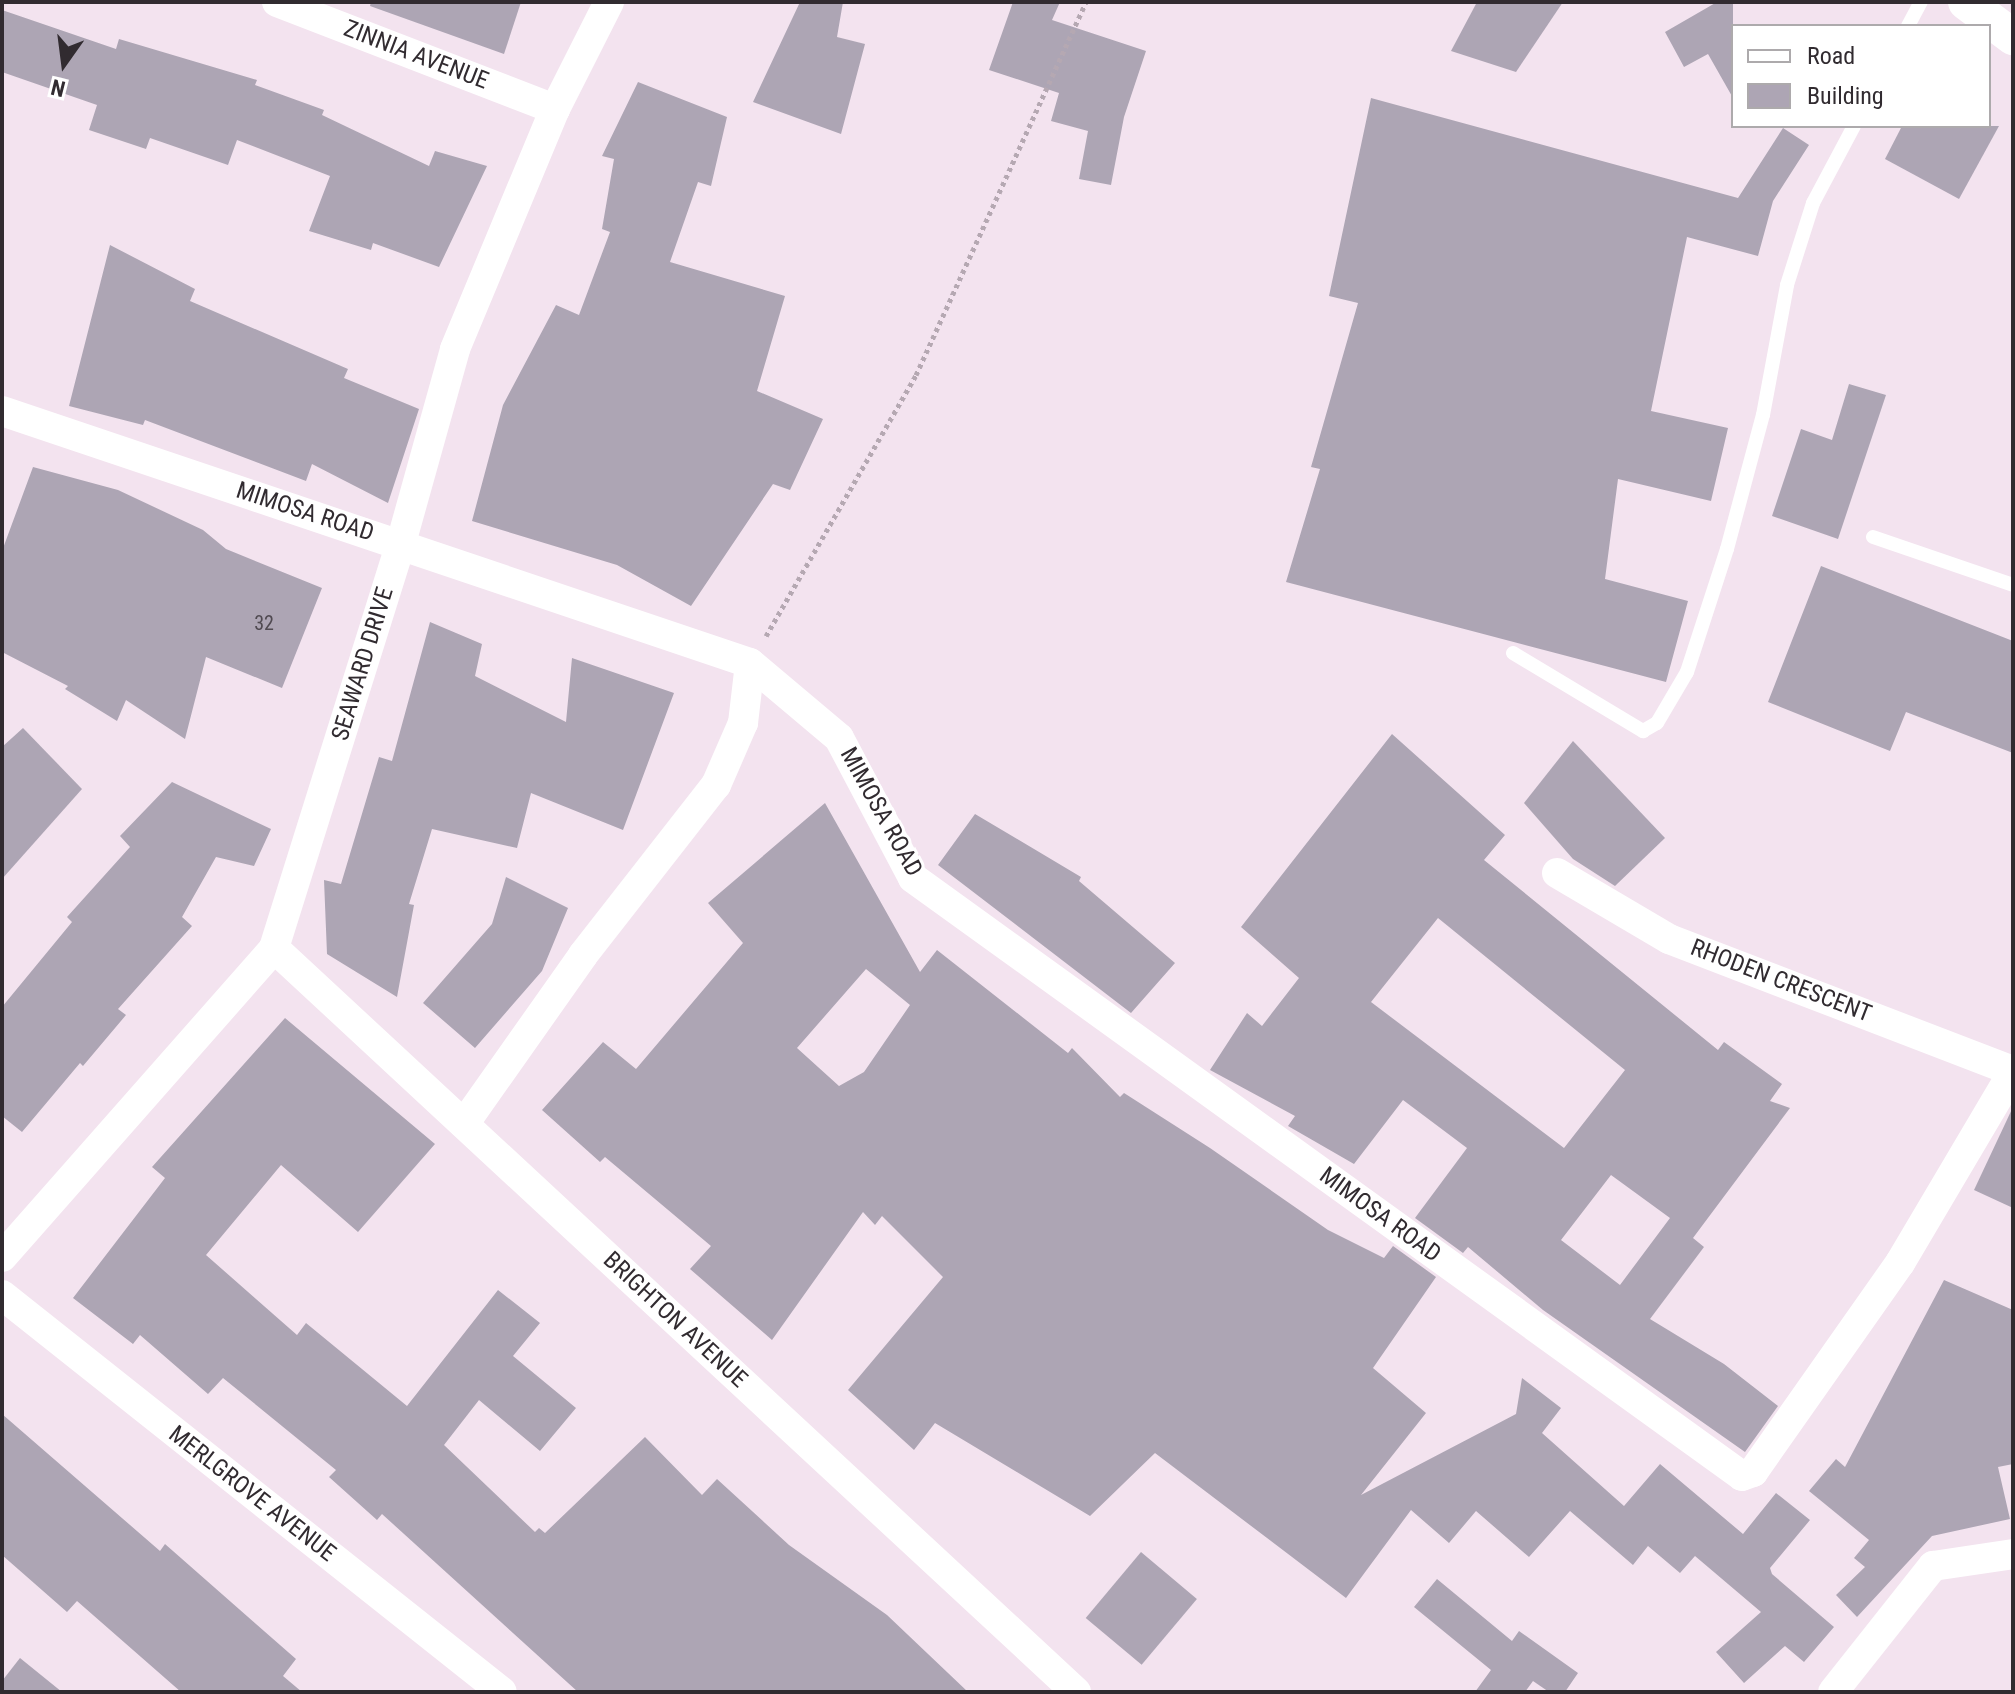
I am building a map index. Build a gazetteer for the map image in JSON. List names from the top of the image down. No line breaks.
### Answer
{"streets":{"street":["ZINNIA AVENUE","MIMOSA ROAD","SEAWARD DRIVE","RHODEN CRESCENT","BRIGHTON AVENUE","MERLGROVE AVENUE"]},"crossings":[["ZINNIA AVENUE","SEAWARD DRIVE"],["MIMOSA ROAD","SEAWARD DRIVE"],["MIMOSA ROAD","RHODEN CRESCENT"],["SEAWARD DRIVE","BRIGHTON AVENUE"]],"house_numbers":["32"],"legend":["Road","Building"],"north":"bottom"}
